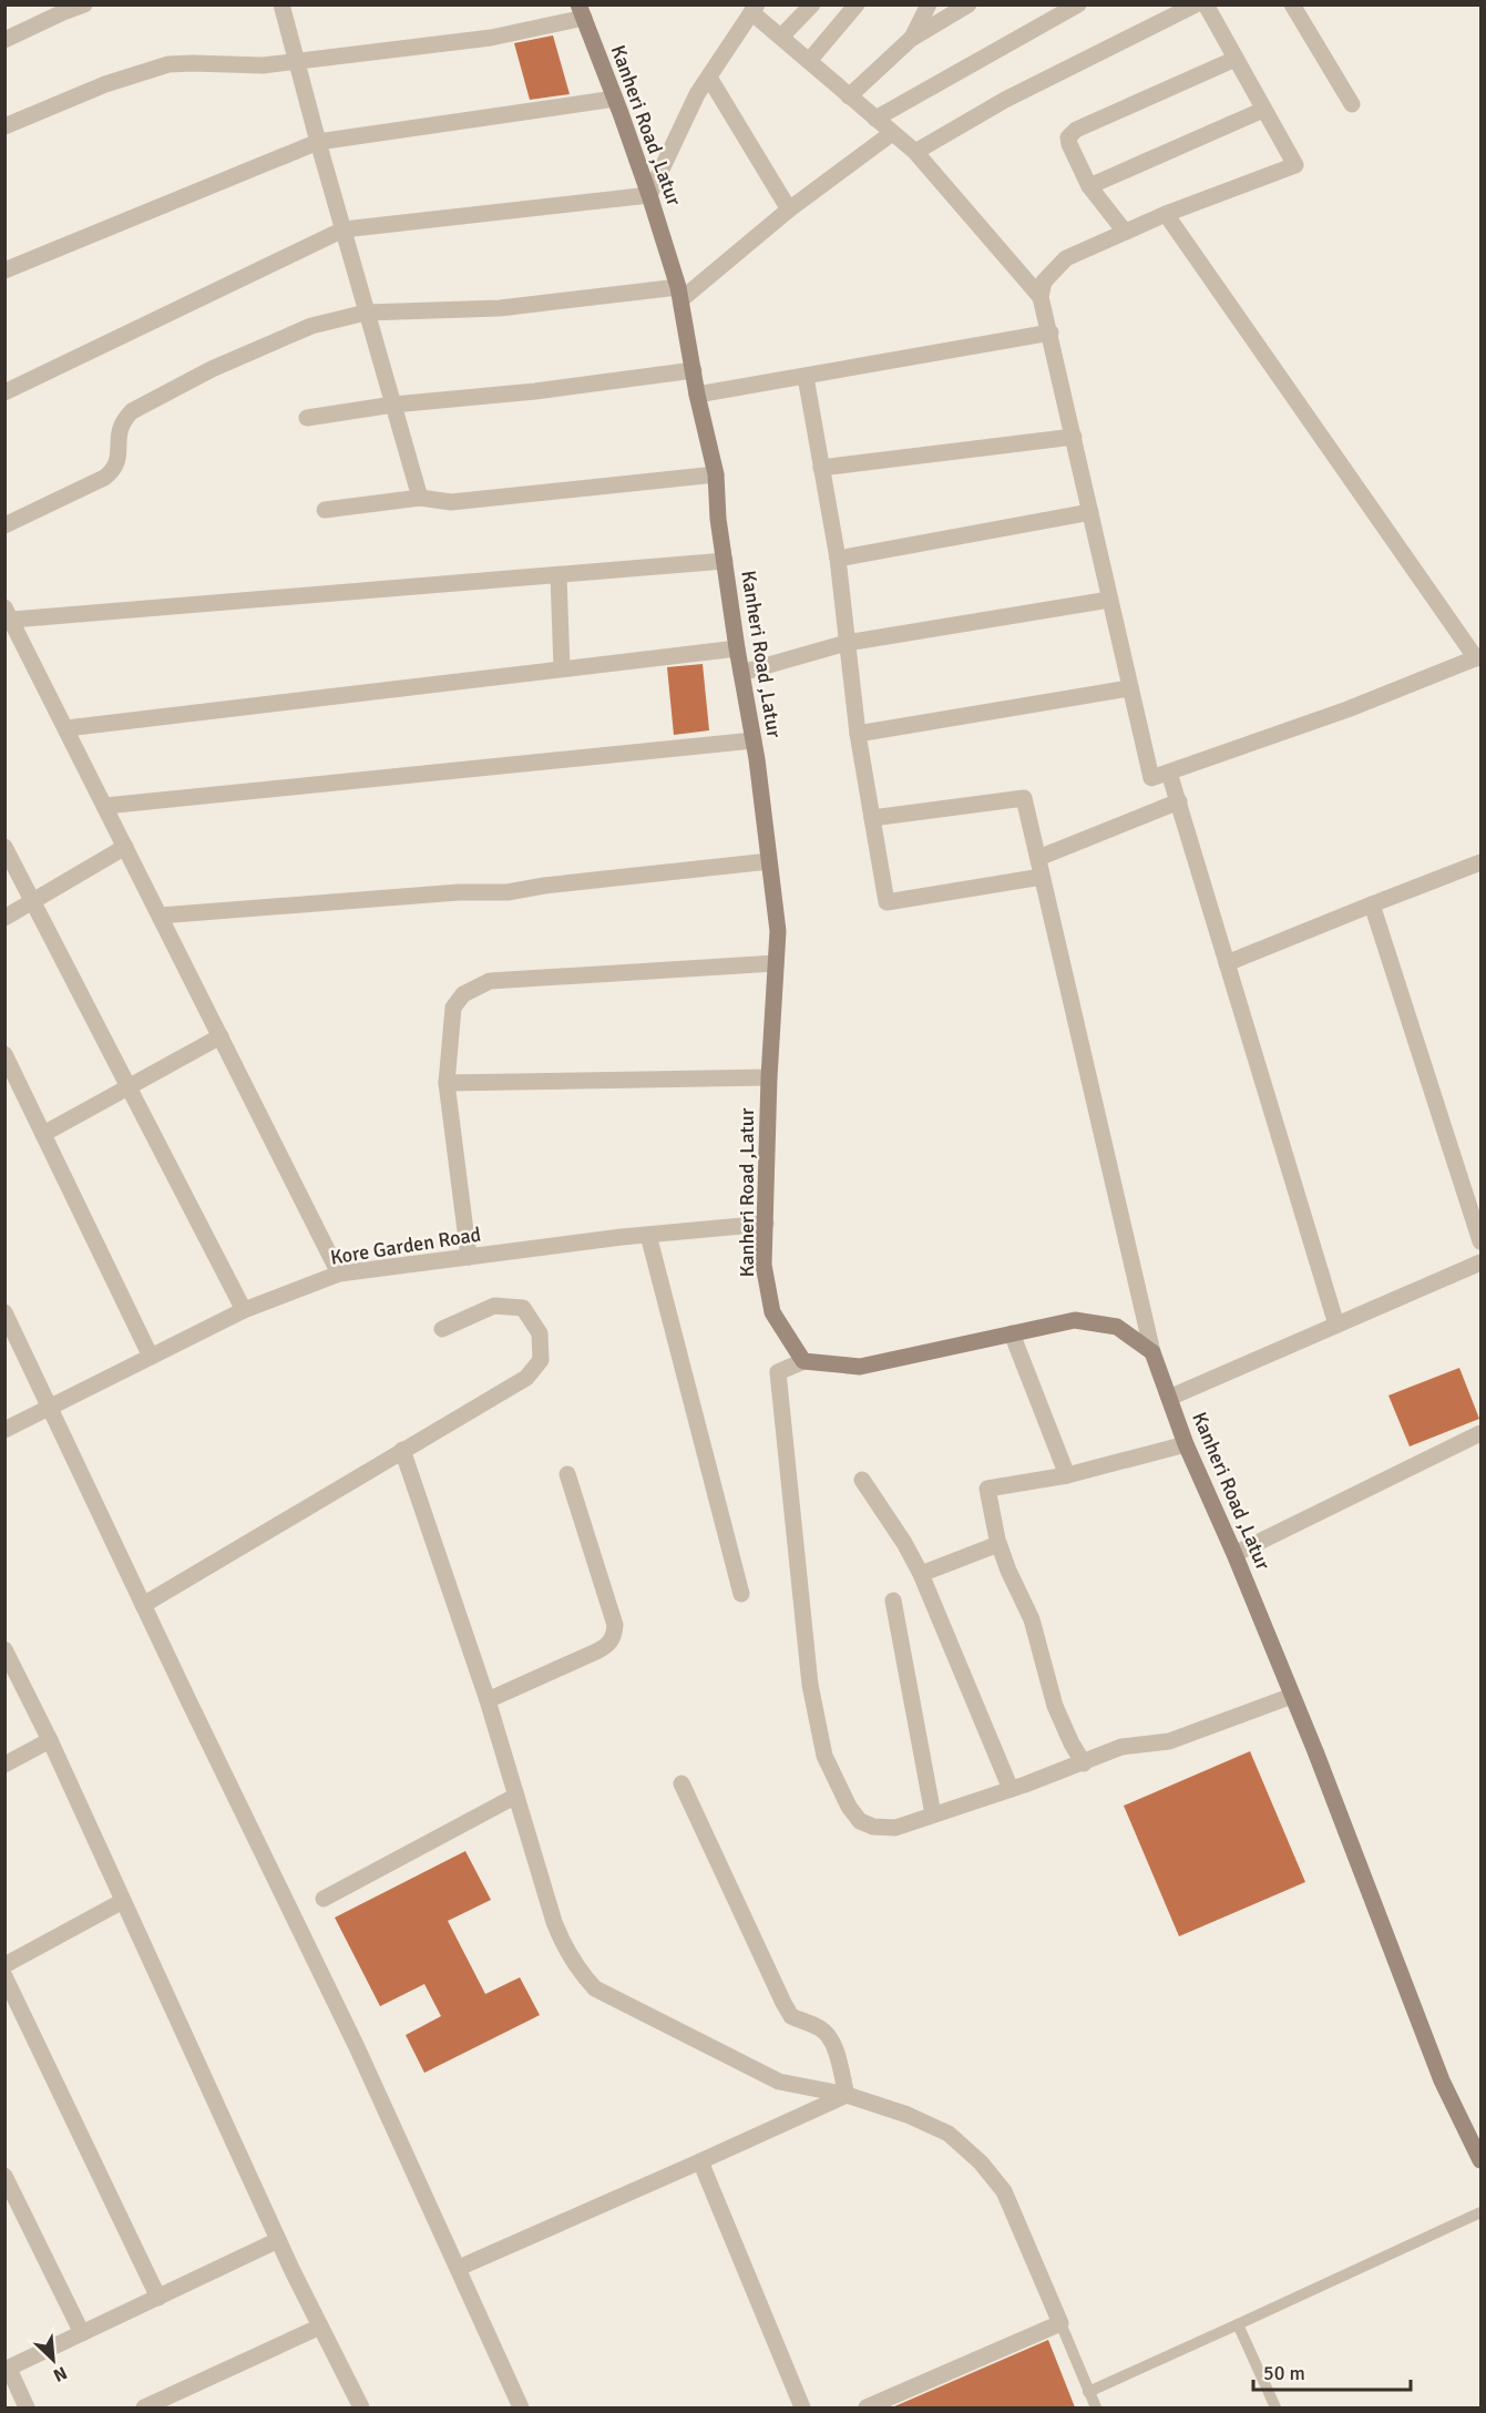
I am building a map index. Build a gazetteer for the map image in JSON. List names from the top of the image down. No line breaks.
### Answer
{"streets":{"street":["Kanheri Road ,Latur","Kore Garden Road"]},"crossings":[["Kanheri Road ,Latur","Kore Garden Road"]],"scale_bar":"50 m","north":"bottom right"}
